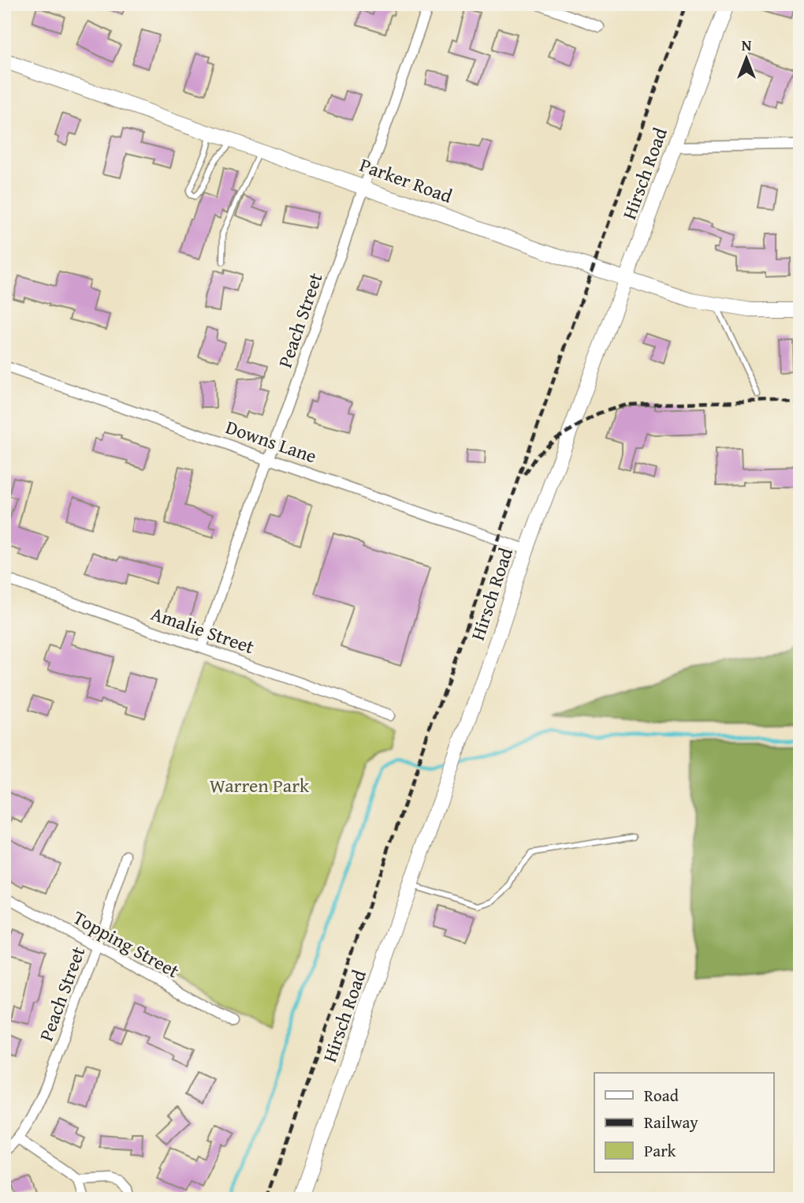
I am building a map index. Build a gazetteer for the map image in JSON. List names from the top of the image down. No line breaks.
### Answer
{"streets":{"main road":["Hirsch Road","Parker Road"],"street":["Peach Street","Downs Lane","Amalie Street","Topping Street"]},"crossings":[["Hirsch Road","Parker Road"],["Hirsch Road","Downs Lane"],["Parker Road","Peach Street"],["Peach Street","Downs Lane"],["Peach Street","Amalie Street"],["Peach Street","Topping Street"]],"parks":["Warren Park"],"legend":["Road","Railway","Park"],"north":"top"}
